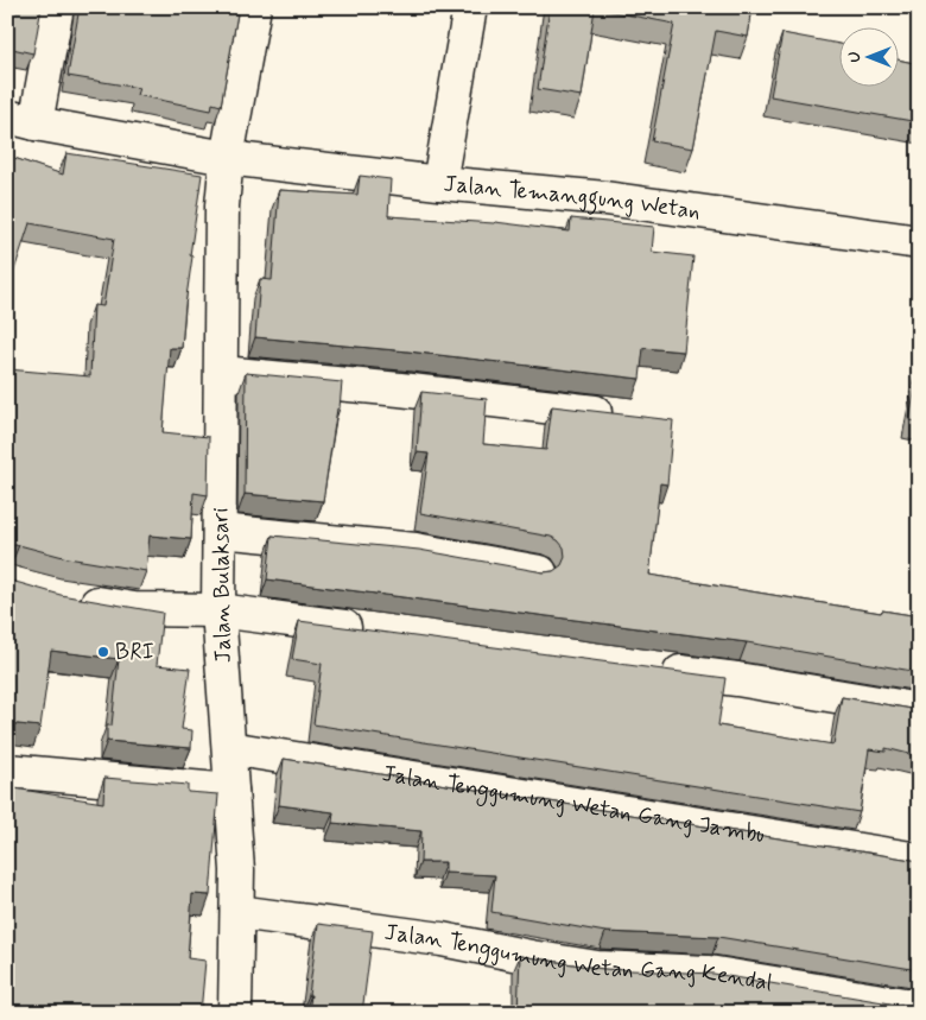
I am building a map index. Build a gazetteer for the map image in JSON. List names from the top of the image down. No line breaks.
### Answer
{"streets":{"street":["Jalan Temanggung Wetan","Jalan Bulaksari","Jalan Tenggumung Wetan Gang Jambu","Jalan Tenggumung Wetan Gang Kendal"]},"crossings":[["Jalan Temanggung Wetan","Jalan Bulaksari"],["Jalan Bulaksari","Jalan Tenggumung Wetan Gang Jambu"],["Jalan Bulaksari","Jalan Tenggumung Wetan Gang Kendal"]],"places":["BRI"],"north":"left"}
